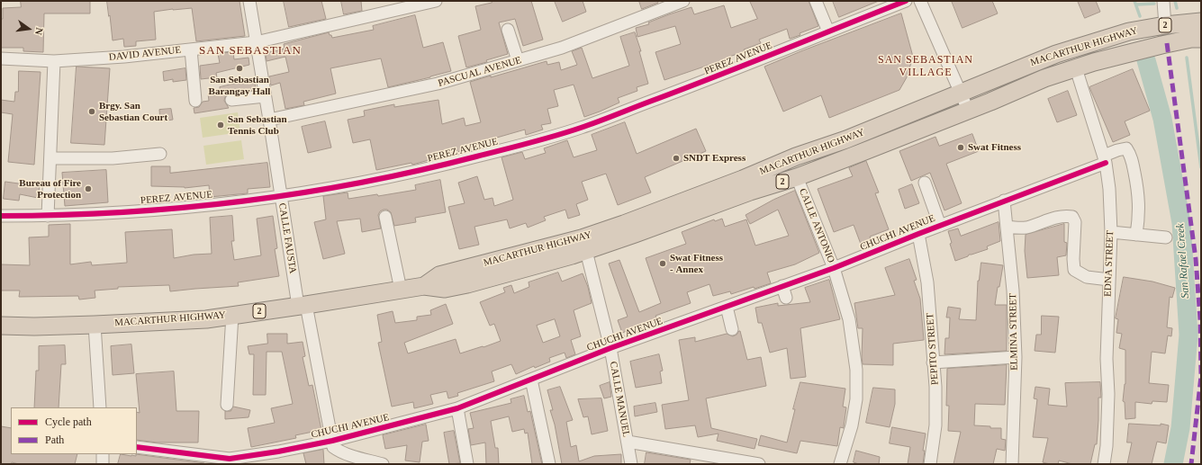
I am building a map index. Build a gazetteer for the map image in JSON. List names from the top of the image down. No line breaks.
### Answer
{"streets":{"highway":["2","MACARTHUR HIGHWAY"],"street":["DAVID AVENUE","PEREZ AVENUE","PASCUAL AVENUE","CALLE ANTONIO","CHUCHI AVENUE","CALLE FAUSTA","EDNA STREET","ELMINA STREET","PEPITO STREET","CALLE MANUEL"]},"crossings":[["MACARTHUR HIGHWAY","CALLE ANTONIO"],["MACARTHUR HIGHWAY","CALLE FAUSTA"],["MACARTHUR HIGHWAY","EDNA STREET"],["MACARTHUR HIGHWAY","CALLE MANUEL"],["DAVID AVENUE","CALLE FAUSTA"],["PEREZ AVENUE","CALLE FAUSTA"],["PASCUAL AVENUE","CALLE FAUSTA"],["CALLE ANTONIO","CHUCHI AVENUE"],["CHUCHI AVENUE","CALLE FAUSTA"],["CHUCHI AVENUE","EDNA STREET"],["CHUCHI AVENUE","ELMINA STREET"],["CHUCHI AVENUE","PEPITO STREET"],["CHUCHI AVENUE","CALLE MANUEL"]],"districts":["SAN SEBASTIAN","SAN SEBASTIAN VILLAGE"],"water":["San Rafael Creek"],"places":["San Sebastian Barangay Hall","Brgy. San Sebastian Court","San Sebastian Tennis Club","Swat Fitness","SNDT Express","Bureau of Fire Protection","Swat Fitness - Annex"],"legend":["Cycle path","Path"],"north":"right"}
